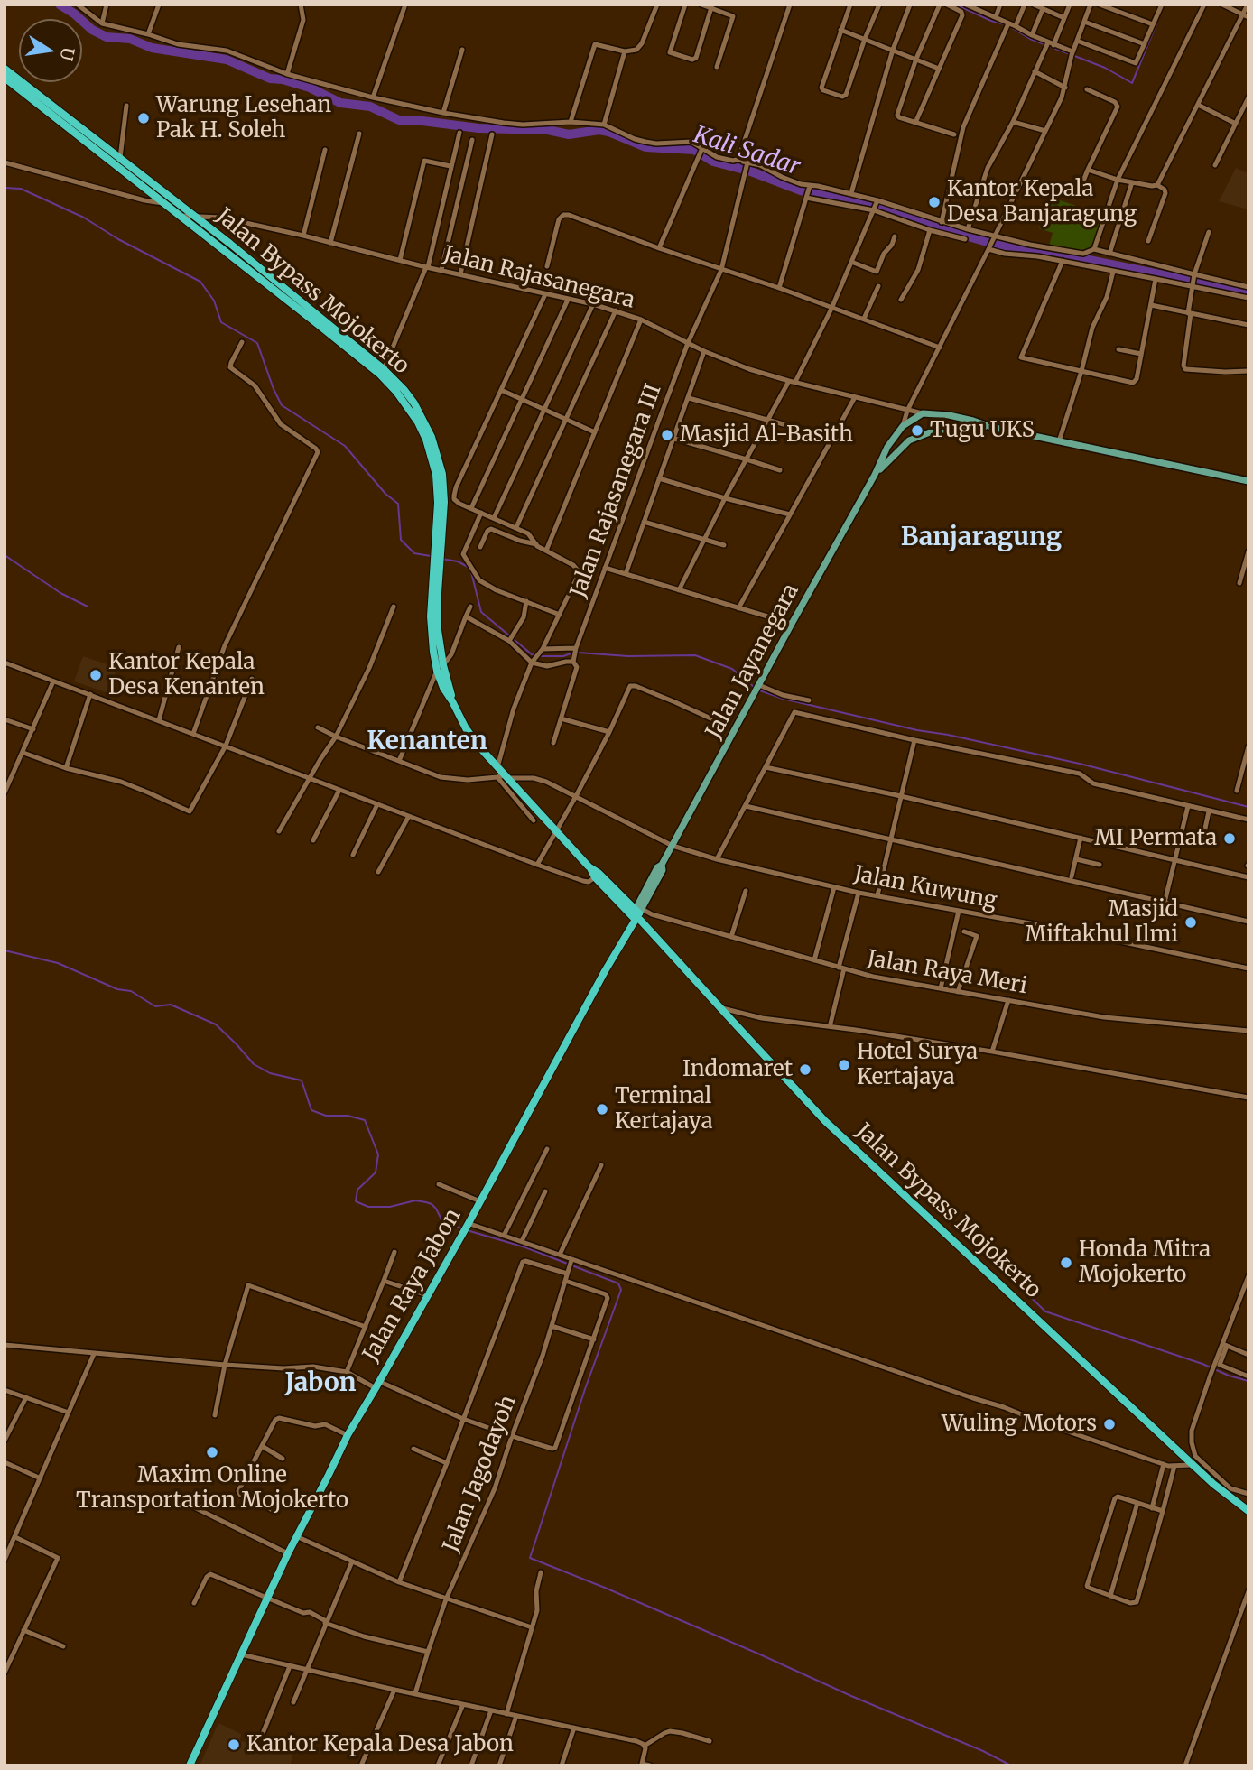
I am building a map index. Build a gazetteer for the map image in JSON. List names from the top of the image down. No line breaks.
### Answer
{"streets":{"highway":["Jalan Bypass Mojokerto","Jalan Raya Jabon"],"main road":["Jalan Jayanegara"],"street":["Jalan Rajasanegara","Jalan Rajasanegara III","Jalan Kuwung","Jalan Raya Meri","Jalan Jagodayoh"]},"crossings":[["Jalan Rajasanegara","Jalan Bypass Mojokerto"],["Jalan Rajasanegara","Jalan Rajasanegara III"],["Jalan Rajasanegara","Jalan Jayanegara"],["Jalan Bypass Mojokerto","Jalan Jayanegara"],["Jalan Bypass Mojokerto","Jalan Kuwung"],["Jalan Bypass Mojokerto","Jalan Raya Meri"],["Jalan Bypass Mojokerto","Jalan Raya Jabon"],["Jalan Jayanegara","Jalan Kuwung"],["Jalan Jayanegara","Jalan Raya Meri"],["Jalan Jayanegara","Jalan Raya Jabon"],["Jalan Raya Meri","Jalan Raya Jabon"]],"districts":["Banjaragung","Kenanten","Jabon"],"water":["Kali Sadar"],"places":["Warung Lesehan Pak H. Soleh","Kantor Kepala Desa Banjaragung","Tugu UKS","Masjid Al-Basith","Kantor Kepala Desa Kenanten","MI Permata","Masjid Miftakhul Ilmi","Hotel Surya Kertajaya","Indomaret","Terminal Kertajaya","Honda Mitra Mojokerto","Wuling Motors","Maxim Online Transportation Mojokerto","Kantor Kepala Desa Jabon"],"north":"right"}
